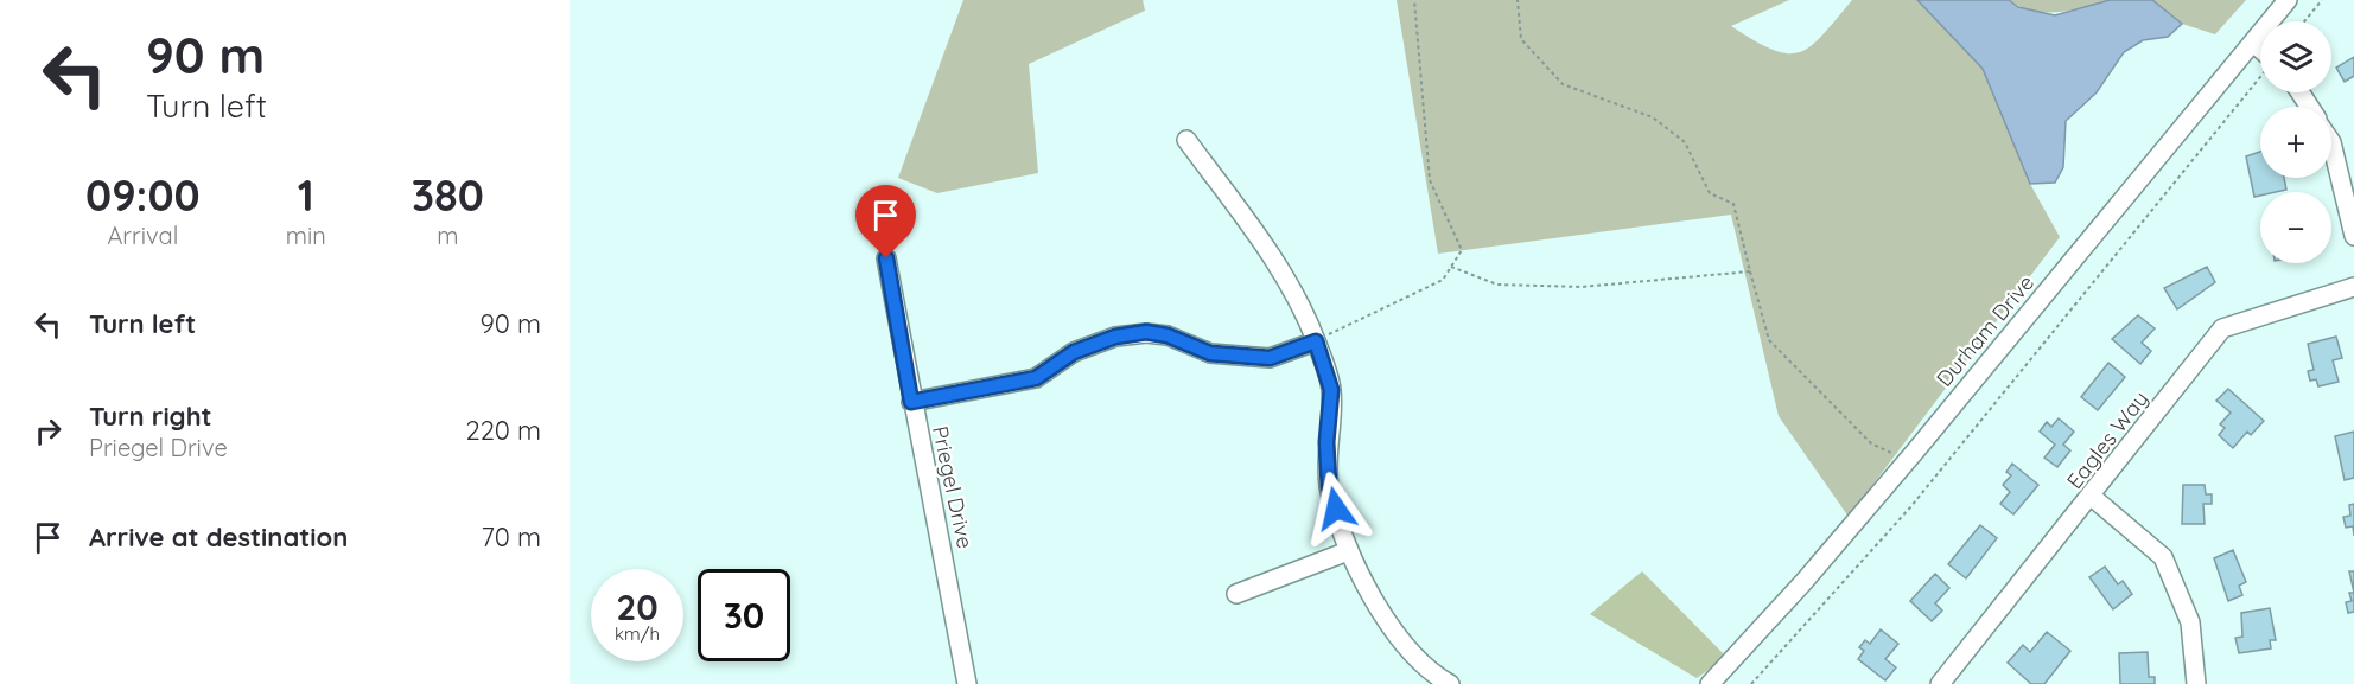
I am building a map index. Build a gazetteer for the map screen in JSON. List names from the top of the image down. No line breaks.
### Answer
{"streets":{"street":["Durham Drive","Eagles Way","Priegel Drive"]},"page":{"turn":["90 m","Turn left"],"map_buttons":["+","−"],"eta":["09:00","Arrival","1","min","380","m"],"list":[{"name":"Turn left","value":"90 m"},{"name":"Turn right","note":"Priegel Drive","value":"220 m"},{"name":"Arrive at destination","value":"70 m"}],"speed":"20 km/h","limit":"30"}}
